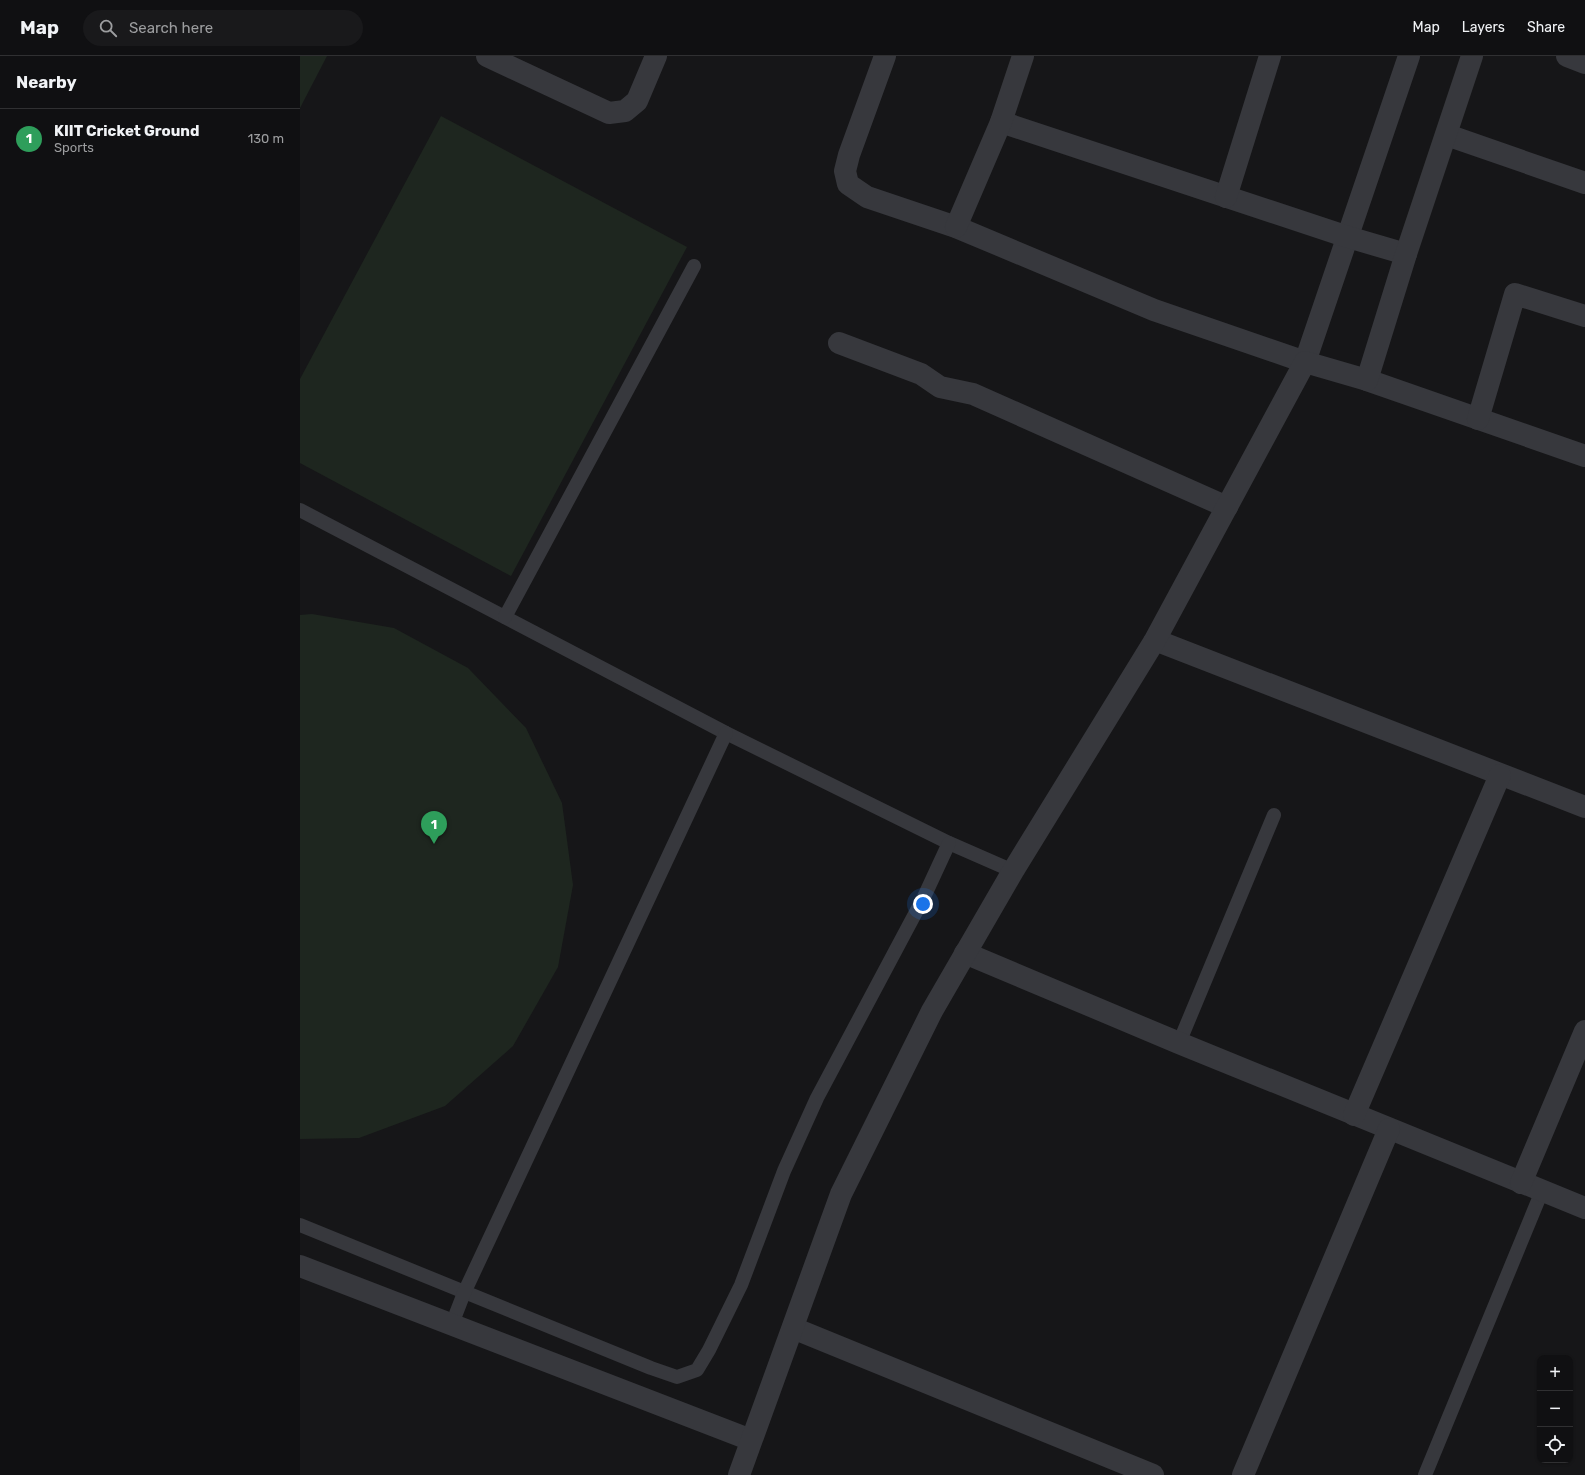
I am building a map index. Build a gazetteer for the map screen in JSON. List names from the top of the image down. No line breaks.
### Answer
{"page":{"header":"Map","search":"Search here","nav":["Map","Layers","Share"],"heading":"Nearby","list":[{"mark":"1","name":"KIIT Cricket Ground","note":"Sports","value":"130 m"}],"pins":"1","map_buttons":["+","−"]}}
